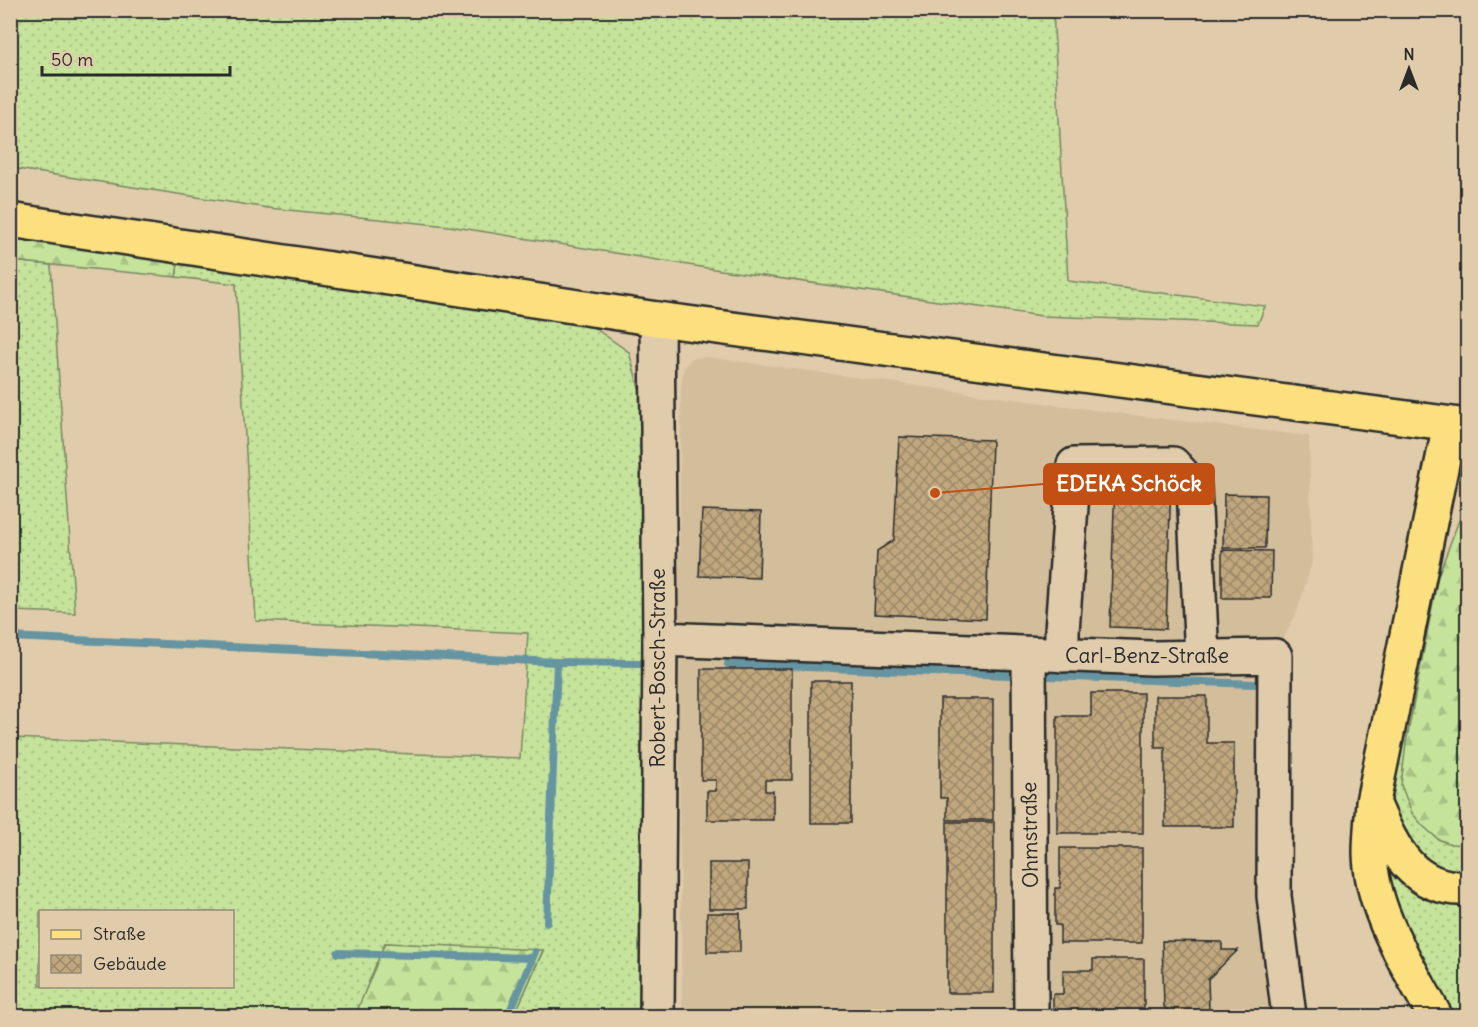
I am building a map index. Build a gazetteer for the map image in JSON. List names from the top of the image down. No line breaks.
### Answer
{"streets":{"street":["Carl-Benz-Straße","Robert-Bosch-Straße","Ohmstraße"]},"crossings":[["Carl-Benz-Straße","Robert-Bosch-Straße"],["Carl-Benz-Straße","Ohmstraße"]],"places":["EDEKA Schöck"],"legend":["Straße","Gebäude"],"scale_bar":"50 m","north":"top"}
